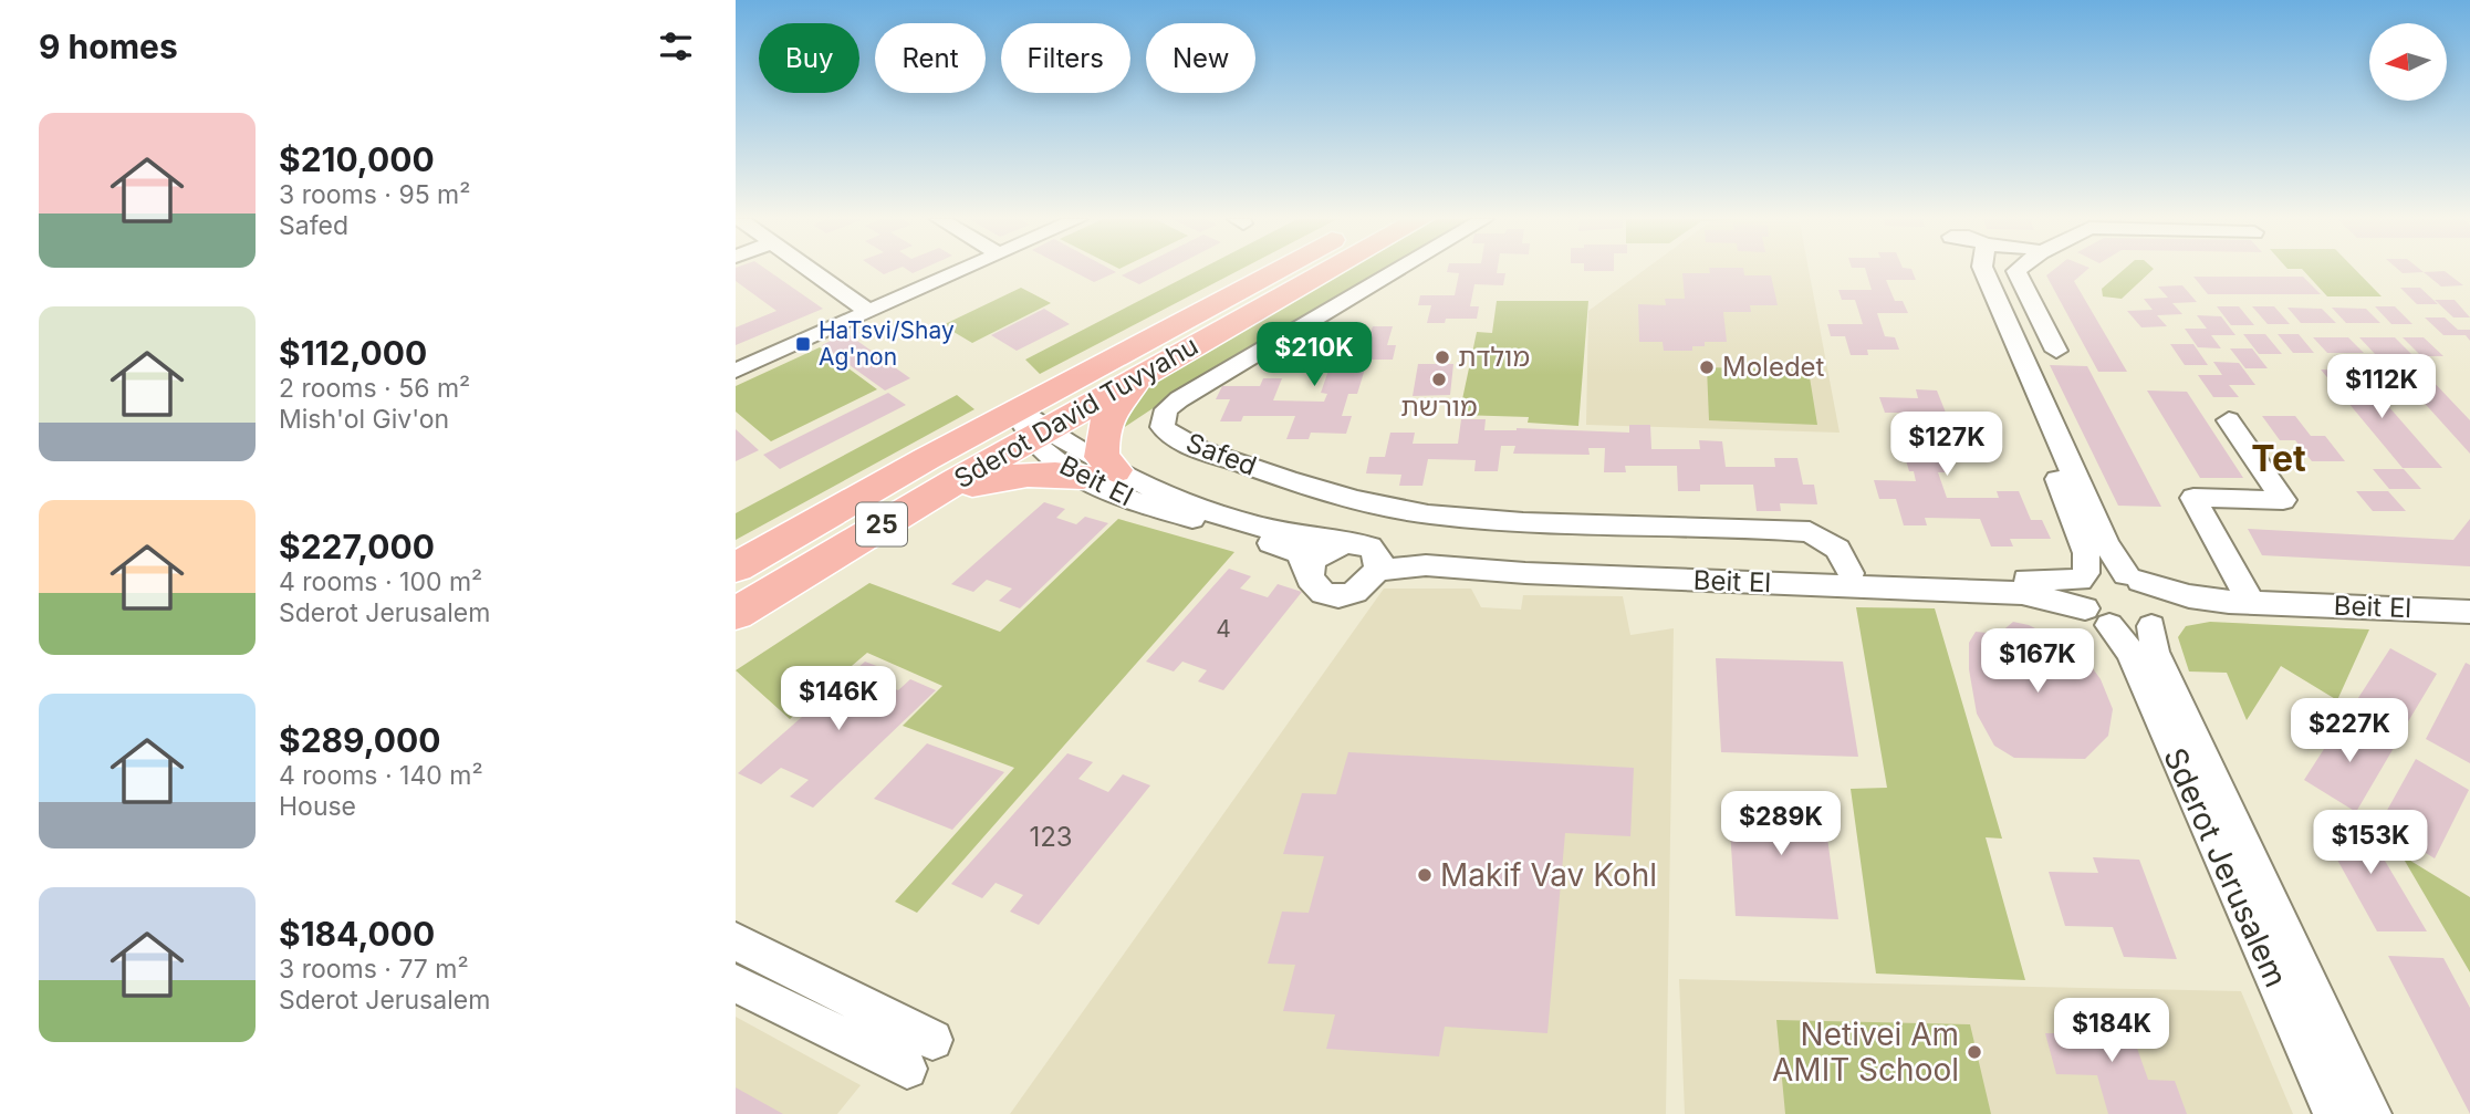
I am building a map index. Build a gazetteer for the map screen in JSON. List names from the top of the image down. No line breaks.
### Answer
{"streets":{"highway":["Sderot David Tuvyahu","25"],"street":["Safed","Beit El","Sderot Jerusalem"]},"crossings":[["Sderot David Tuvyahu","Beit El"],["Safed","Beit El"],["Beit El","Sderot Jerusalem"]],"districts":["Tet"],"places":{"transit":["HaTsvi/Shay Ag'non"],"other":["מולדת","Moledet","מורשת","Makif Vav Kohl","Netivei Am AMIT School"]},"house_numbers":["4","123"],"north":"left","page":{"heading":"9 homes","chip":["Buy","Rent","Filters","New"],"list":[{"name":"$210,000","note":"3 rooms · 95 m² · Safed"},{"name":"$112,000","note":"2 rooms · 56 m² · Mish'ol Giv'on"},{"name":"$227,000","note":"4 rooms · 100 m² · Sderot Jerusalem"},{"name":"$289,000","note":"4 rooms · 140 m² · House"},{"name":"$184,000","note":"3 rooms · 77 m² · Sderot Jerusalem"}],"price":["$210K","$112K","$127K","$167K","$146K","$227K","$289K","$153K","$184K"]}}
